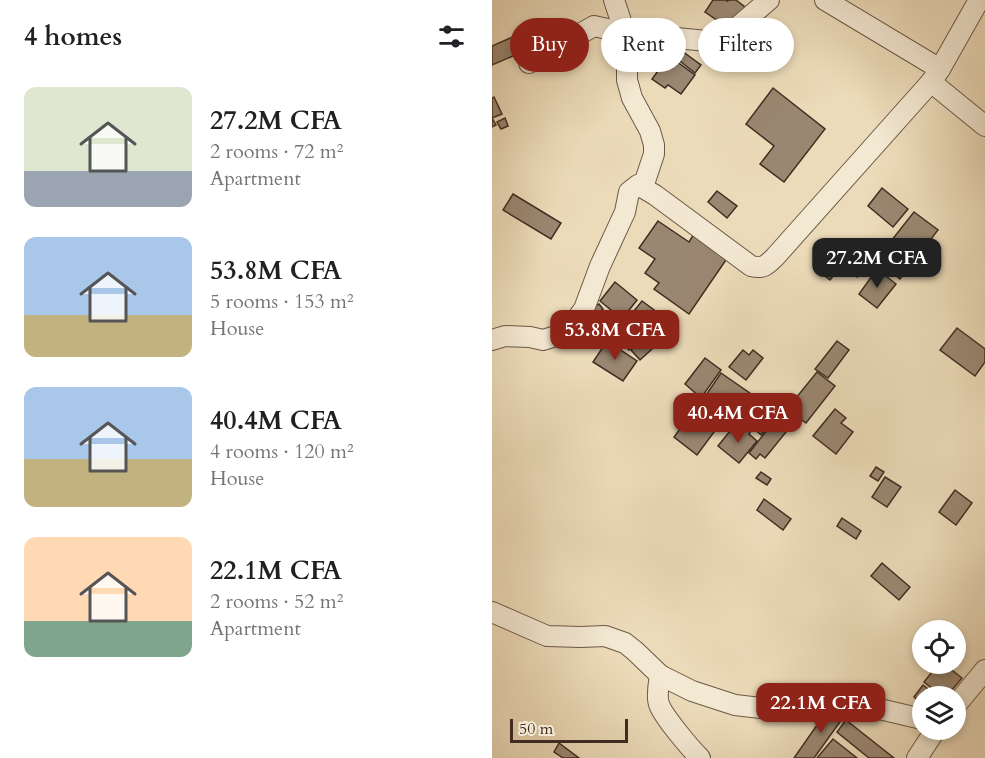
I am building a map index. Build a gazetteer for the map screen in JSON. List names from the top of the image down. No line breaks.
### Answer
{"scale_bar":"50 m","page":{"heading":"4 homes","chip":["Buy","Rent","Filters"],"list":[{"name":"27.2M CFA","note":"2 rooms · 72 m² · Apartment"},{"name":"53.8M CFA","note":"5 rooms · 153 m² · House"},{"name":"40.4M CFA","note":"4 rooms · 120 m² · House"},{"name":"22.1M CFA","note":"2 rooms · 52 m² · Apartment"}],"price":["27.2M CFA","53.8M CFA","40.4M CFA","22.1M CFA"],"scale":"50 m"}}
